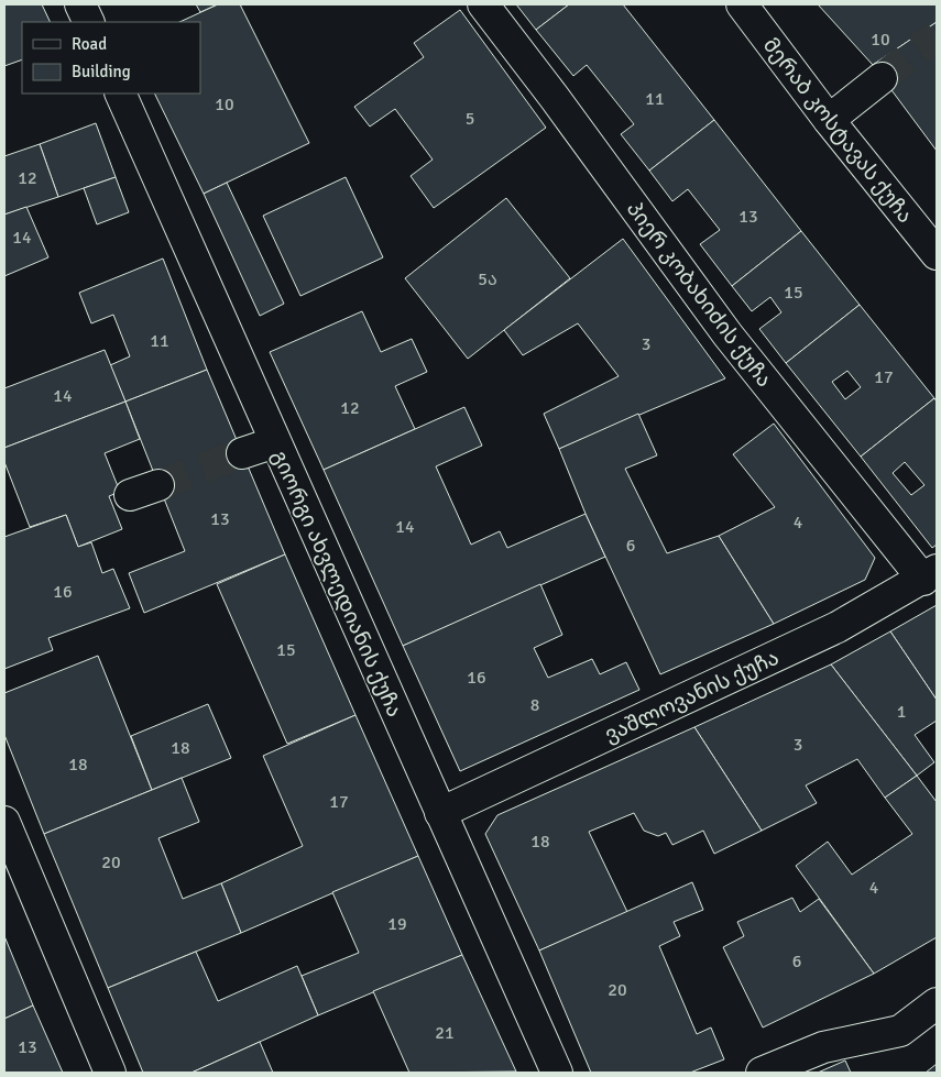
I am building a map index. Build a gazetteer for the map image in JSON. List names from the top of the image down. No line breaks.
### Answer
{"streets":{"street":["მერაბ კოსტავას ქუჩა","პიერ კობახიძის ქუჩა","გიორგი ახვლედიანის ქუჩა","ვაშლოვანის ქუჩა"]},"crossings":[["პიერ კობახიძის ქუჩა","ვაშლოვანის ქუჩა"],["გიორგი ახვლედიანის ქუჩა","ვაშლოვანის ქუჩა"]],"house_numbers":["10","11","10","5","12","13","14","5ა","15","11","3","17","14","12","13","4","14","6","16","15","16","8","1","3","18","18","17","18","20","4","19","6","20","21","13"],"legend":["Road","Building"]}
